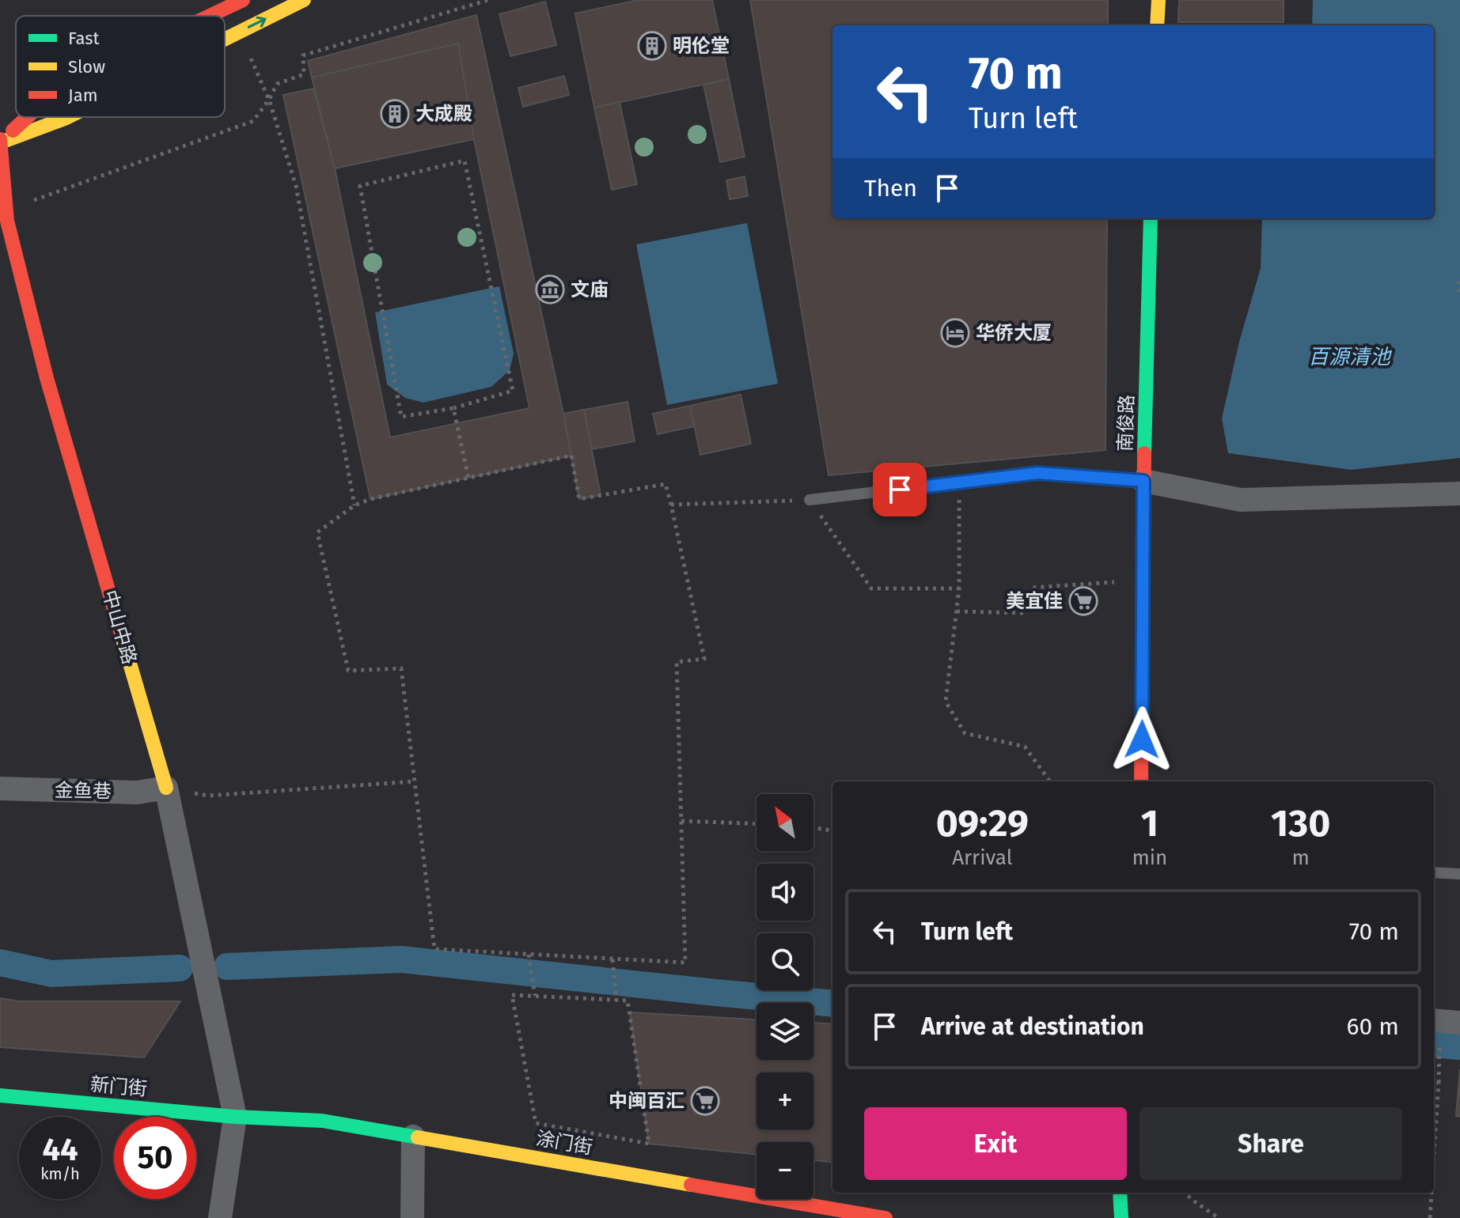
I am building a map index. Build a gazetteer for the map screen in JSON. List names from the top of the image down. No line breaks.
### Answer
{"streets":{"main road":["南俊路","中山中路","新门街","涂门街"],"street":["金鱼巷"]},"crossings":[["中山中路","金鱼巷"],["中山中路","新门街"],["中山中路","涂门街"],["新门街","涂门街"]],"water":["百源清池"],"places":{"building":["明伦堂","大成殿"],"museum":["文庙"],"hotel":["华侨大厦"],"supermarket":["美宜佳","中闽百汇"]},"legend":["Fast","Slow","Jam"],"north":"top left","page":{"turn":["70 m","Turn left"],"then":"Then","eta":["09:29","Arrival","1","min","130","m"],"map_buttons":["+","−"],"list":[{"name":"Turn left","value":"70 m"},{"name":"Arrive at destination","value":"60 m"}],"buttons":["Exit","Share"],"speed":"44 km/h","limit":"50"}}
